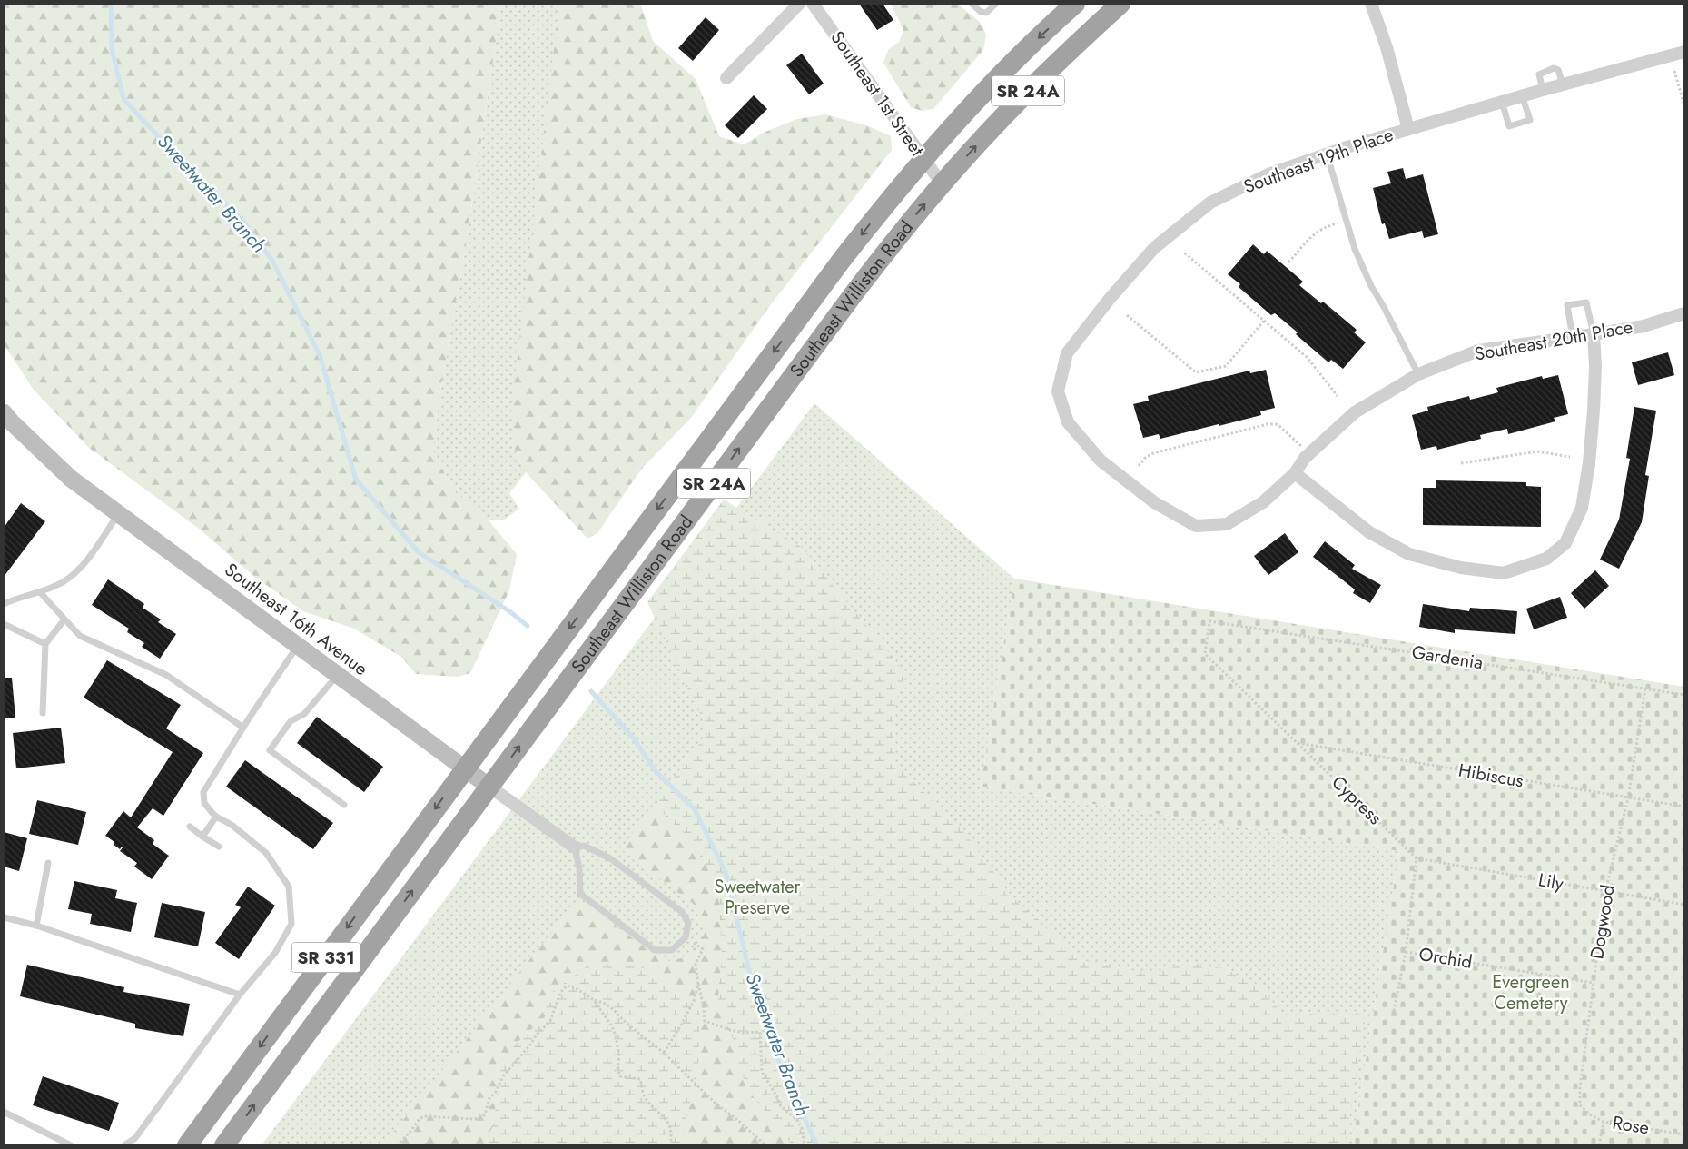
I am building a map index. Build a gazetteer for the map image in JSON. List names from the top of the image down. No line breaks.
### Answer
{"streets":{"highway":["SR 24A","Southeast Williston Road","SR 331"],"main road":["Southeast 16th Avenue"],"street":["Southeast 1st Street","Southeast 19th Place","Southeast 20th Place"],"path":["Gardenia","Hibiscus","Cypress","Lily","Dogwood","Orchid","Rose"]},"crossings":[["Southeast 1st Street","Southeast Williston Road"],["Southeast 19th Place","Southeast 20th Place"],["Southeast Williston Road","Southeast 16th Avenue"],["Gardenia","Cypress"],["Gardenia","Dogwood"],["Hibiscus","Cypress"],["Hibiscus","Dogwood"],["Cypress","Lily"],["Lily","Dogwood"],["Dogwood","Orchid"],["Dogwood","Rose"]],"water":["Sweetwater Branch"],"parks":["Sweetwater Preserve","Evergreen Cemetery"]}
